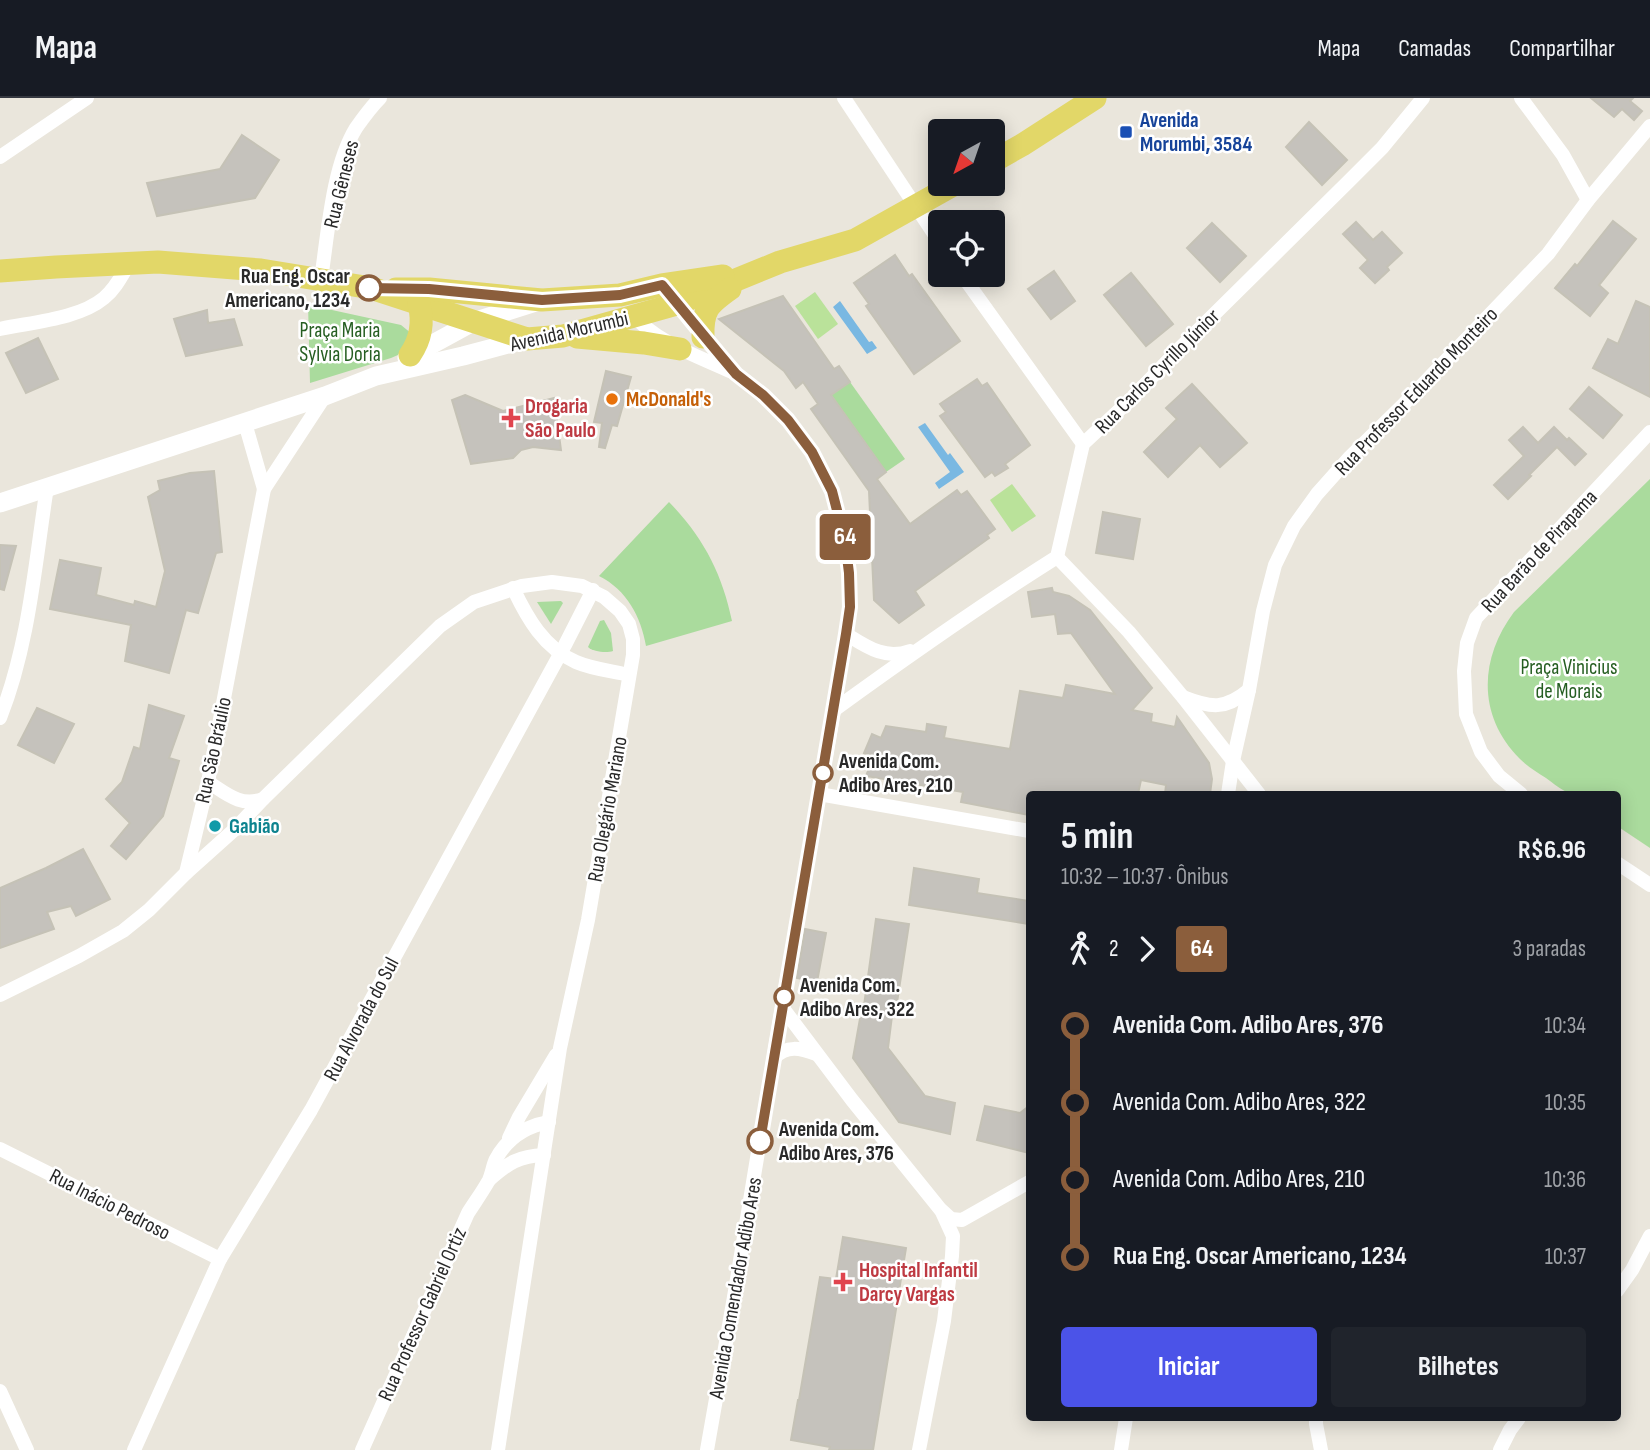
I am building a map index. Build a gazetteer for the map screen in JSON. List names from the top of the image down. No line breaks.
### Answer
{"streets":{"main road":["Avenida Morumbi"],"street":["Rua Gêneses","Rua Carlos Cyrillo Júnior","Rua Professor Eduardo Monteiro","Rua Barão de Pirapama","Rua São Bráulio","Rua Olegário Mariano","Rua Alvorada do Sul","Rua Inácio Pedroso","Avenida Comendador Adibo Ares","Rua Professor Gabriel Ortiz"]},"crossings":[["Avenida Morumbi","Rua São Bráulio"],["Avenida Morumbi","Avenida Comendador Adibo Ares"],["Rua São Bráulio","Rua Olegário Mariano"],["Rua Olegário Mariano","Rua Alvorada do Sul"],["Rua Olegário Mariano","Rua Professor Gabriel Ortiz"],["Rua Alvorada do Sul","Rua Inácio Pedroso"]],"parks":["Praça Maria Sylvia Doria","Praça Vinicius de Morais"],"places":{"transit":["Avenida Morumbi, 3584"],"other":["Rua Eng. Oscar Americano, 1234","McDonald's","Avenida Com. Adibo Ares, 210","Gabião","Avenida Com. Adibo Ares, 322","Avenida Com. Adibo Ares, 376"],"health":["Drogaria São Paulo","Hospital Infantil Darcy Vargas"]},"lines":["bus line 64"],"north":"bottom left","page":{"header":"Mapa","nav":["Mapa","Camadas","Compartilhar"],"on_map":"64","heading":["5 min","10:32 – 10:37 · Ônibus","R$6.96"],"legs":["2","64","3 paradas"],"list":[{"name":"Avenida Com. Adibo Ares, 376","value":"10:34"},{"name":"Avenida Com. Adibo Ares, 322","value":"10:35"},{"name":"Avenida Com. Adibo Ares, 210","value":"10:36"},{"name":"Rua Eng. Oscar Americano, 1234","value":"10:37"}],"buttons":["Iniciar","Bilhetes"]}}
